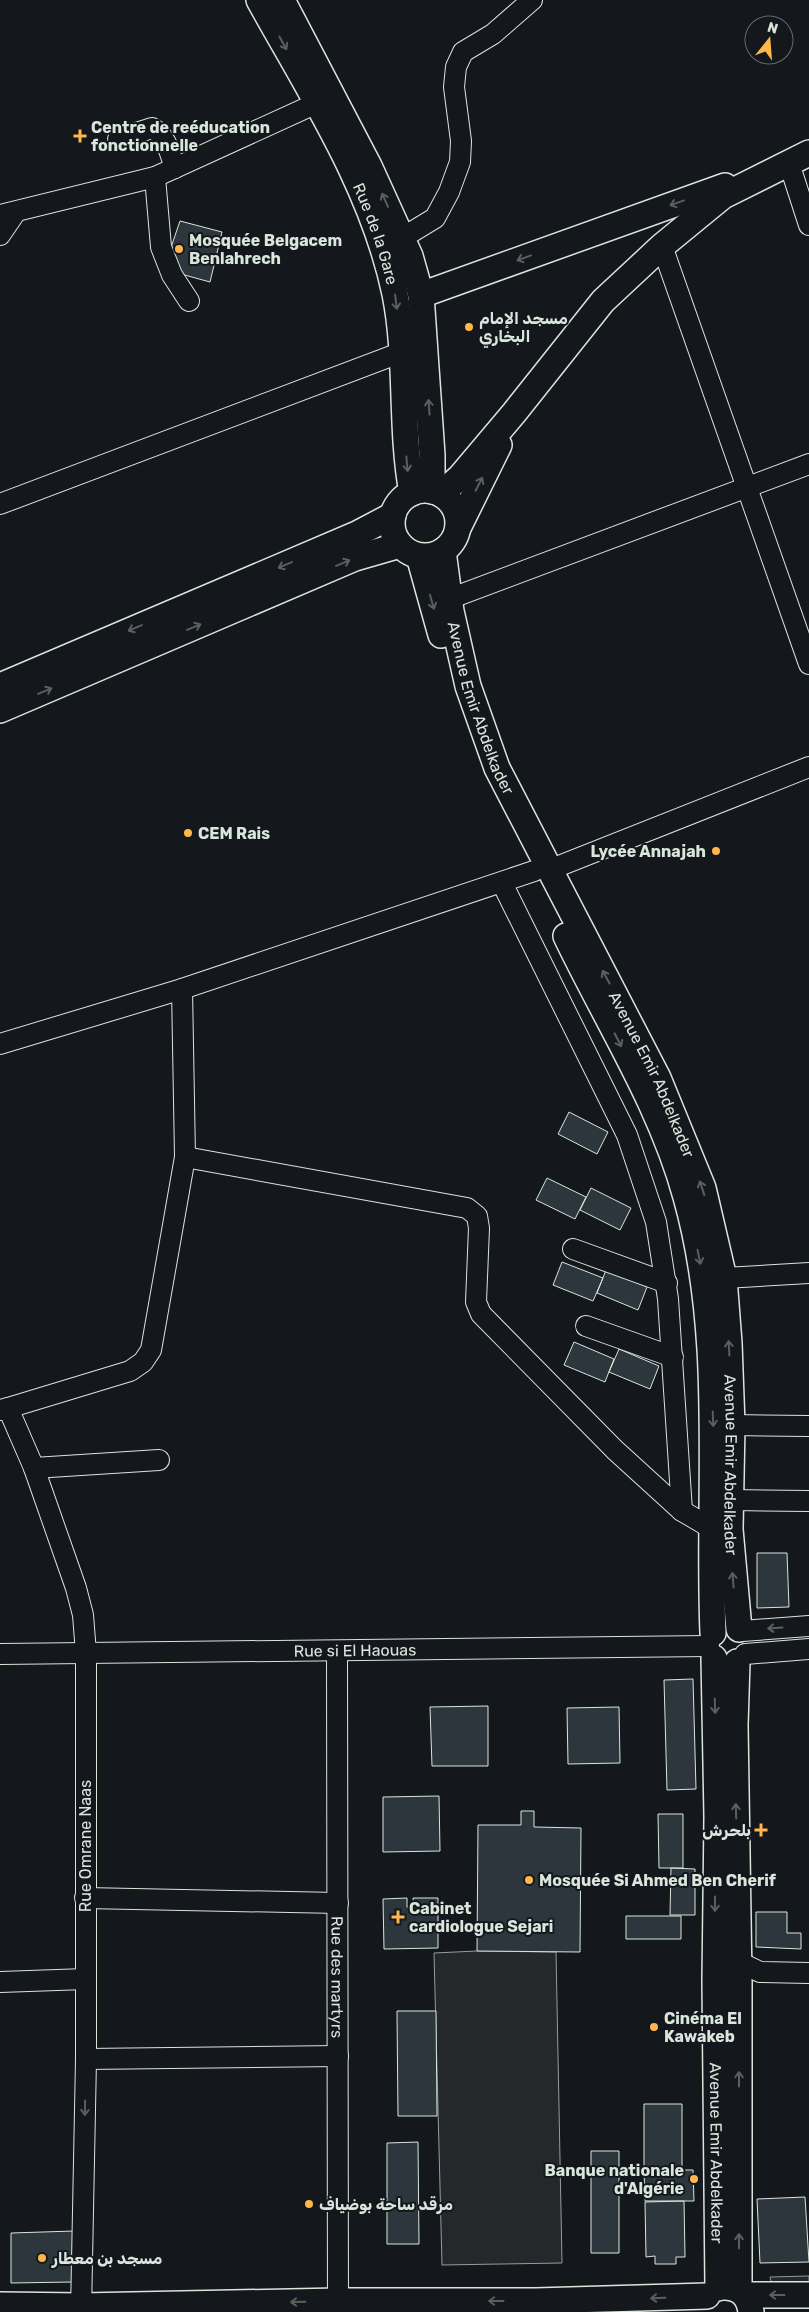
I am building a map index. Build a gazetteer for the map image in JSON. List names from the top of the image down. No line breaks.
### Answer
{"streets":{"main road":["Rue de la Gare","Avenue Emir Abdelkader"],"street":["Rue si El Haouas","Rue Omrane Naas","Rue des martyrs"]},"crossings":[["Rue de la Gare","Avenue Emir Abdelkader"],["Avenue Emir Abdelkader","Rue si El Haouas"],["Rue si El Haouas","Rue Omrane Naas"],["Rue si El Haouas","Rue des martyrs"]],"places":{"health":["Centre de reéducation fonctionnelle","بلحرش","Cabinet cardiologue Sejari"],"other":["Mosquée Belgacem Benlahrech","مسجد الإمام البخاري","CEM Rais","Lycée Annajah","Mosquée Si Ahmed Ben Cherif","Cinéma El Kawakeb","Banque nationale d'Algérie","مرقد ساحة بوضياف","مسجد بن معطار"]},"north":"top"}
